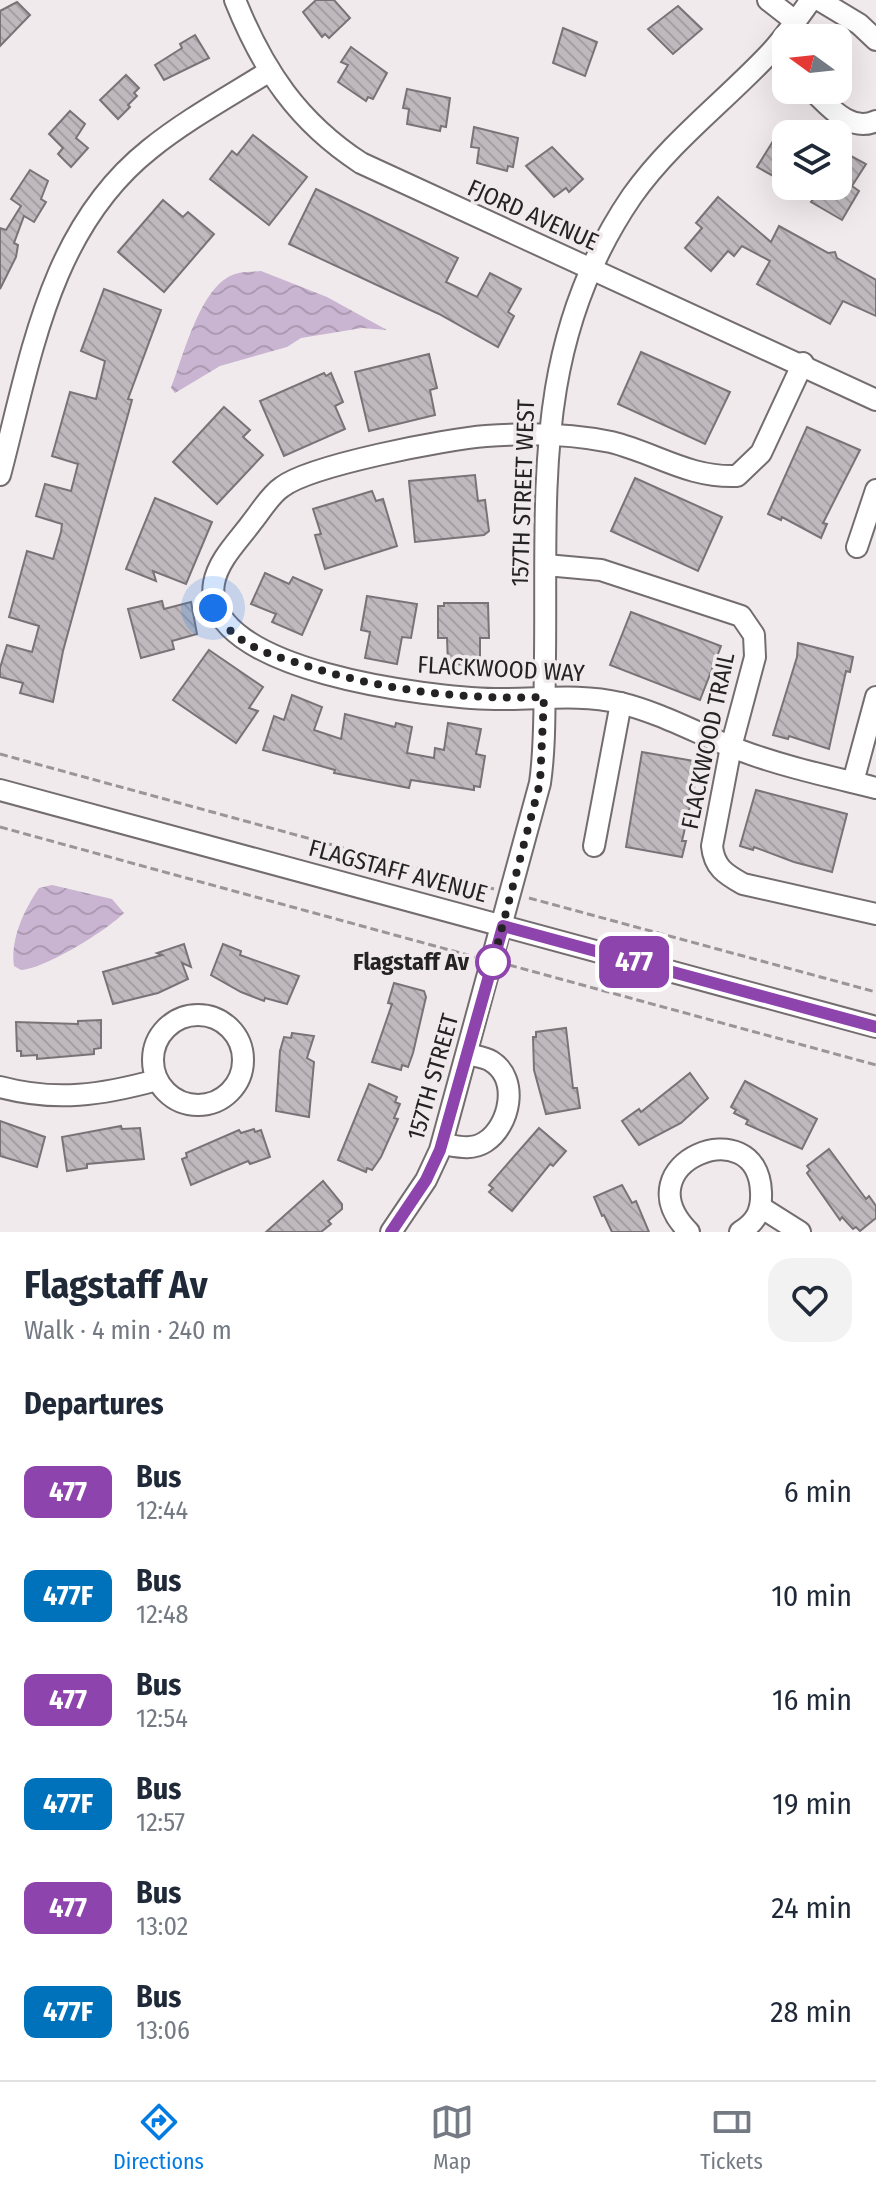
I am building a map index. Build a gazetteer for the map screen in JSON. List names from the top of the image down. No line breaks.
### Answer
{"streets":{"street":["FJORD AVENUE","157TH STREET WEST","FLACKWOOD WAY","FLACKWOOD TRAIL","FLAGSTAFF AVENUE","157TH STREET"]},"crossings":[["FJORD AVENUE","157TH STREET WEST"],["FJORD AVENUE","FLACKWOOD WAY"],["157TH STREET WEST","FLACKWOOD WAY"],["157TH STREET WEST","FLACKWOOD TRAIL"],["157TH STREET WEST","FLAGSTAFF AVENUE"],["157TH STREET WEST","157TH STREET"],["FLACKWOOD WAY","FLACKWOOD TRAIL"],["FLAGSTAFF AVENUE","157TH STREET"]],"places":["Flagstaff Av"],"lines":["bus line 477"],"north":"left","page":{"on_map":"477","heading":[["Flagstaff Av","Walk · 4 min · 240 m"],"Departures"],"list":[{"mark":"477","name":"Bus","note":"12:44","value":"6 min"},{"mark":"477F","name":"Bus","note":"12:48","value":"10 min"},{"mark":"477","name":"Bus","note":"12:54","value":"16 min"},{"mark":"477F","name":"Bus","note":"12:57","value":"19 min"},{"mark":"477","name":"Bus","note":"13:02","value":"24 min"},{"mark":"477F","name":"Bus","note":"13:06","value":"28 min"}],"tabs":["Directions","Map","Tickets"]}}
